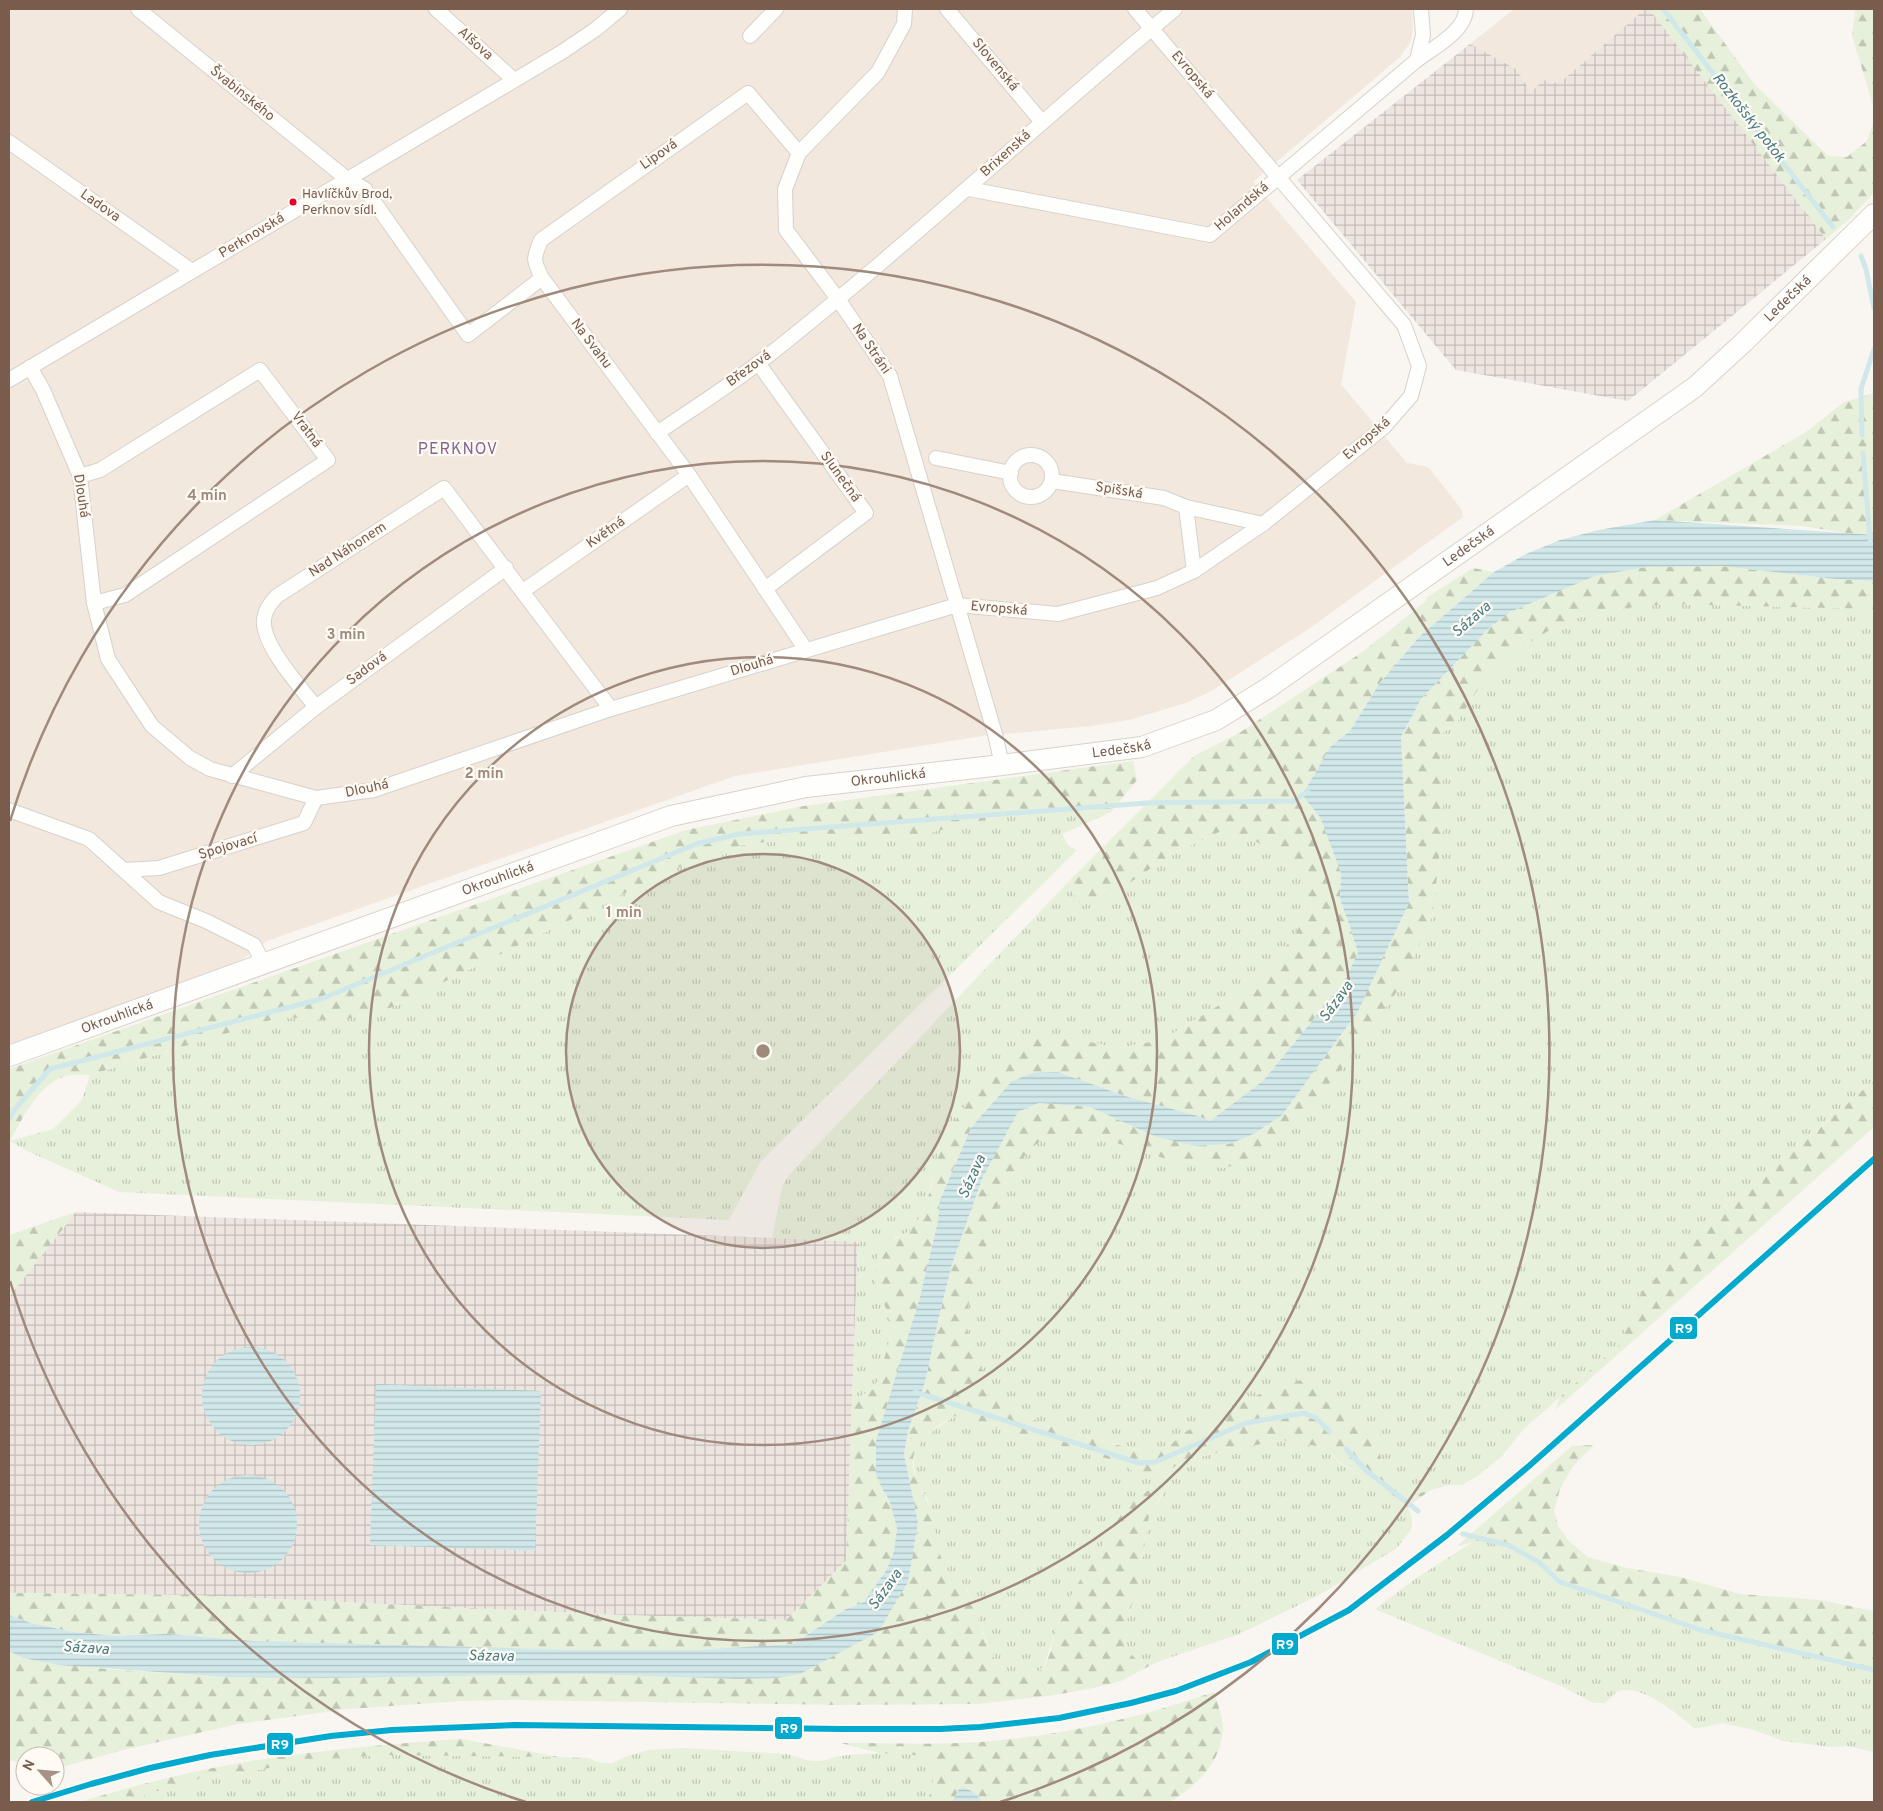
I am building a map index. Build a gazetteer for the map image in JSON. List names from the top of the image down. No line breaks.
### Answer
{"streets":{"main road":["Ledečská","Okrouhlická"],"street":["Alšova","Slovenská","Evropská","Švabinského","Brixenská","Lipová","Ladova","Holandská","Perknovská","Na Svahu","Na Stráni","Březová","Vratná","Slunečná","Spišská","Dlouhá","Květná","Nad Náhonem","Sadová","Spojovací"]},"crossings":[["Alšova","Perknovská"],["Slovenská","Brixenská"],["Evropská","Brixenská"],["Evropská","Holandská"],["Evropská","Na Stráni"],["Evropská","Spišská"],["Evropská","Dlouhá"],["Švabinského","Perknovská"],["Brixenská","Holandská"],["Brixenská","Na Stráni"],["Brixenská","Březová"],["Lipová","Na Svahu"],["Lipová","Na Stráni"],["Ladova","Perknovská"],["Perknovská","Dlouhá"],["Ledečská","Na Stráni"],["Ledečská","Okrouhlická"],["Na Svahu","Březová"],["Na Svahu","Slunečná"],["Na Svahu","Dlouhá"],["Na Svahu","Květná"],["Na Stráni","Březová"],["Na Stráni","Dlouhá"],["Na Stráni","Okrouhlická"],["Březová","Slunečná"],["Vratná","Dlouhá"],["Dlouhá","Sadová"],["Dlouhá","Spojovací"],["Nad Náhonem","Sadová"]],"districts":["PERKNOV"],"water":["Rozkošský potok","Sázava"],"places":["Havlíčkův Brod, Perknov sídl."],"lines":["transit line R9"],"north":"top left","rings":["4 min","3 min","2 min","1 min"]}
